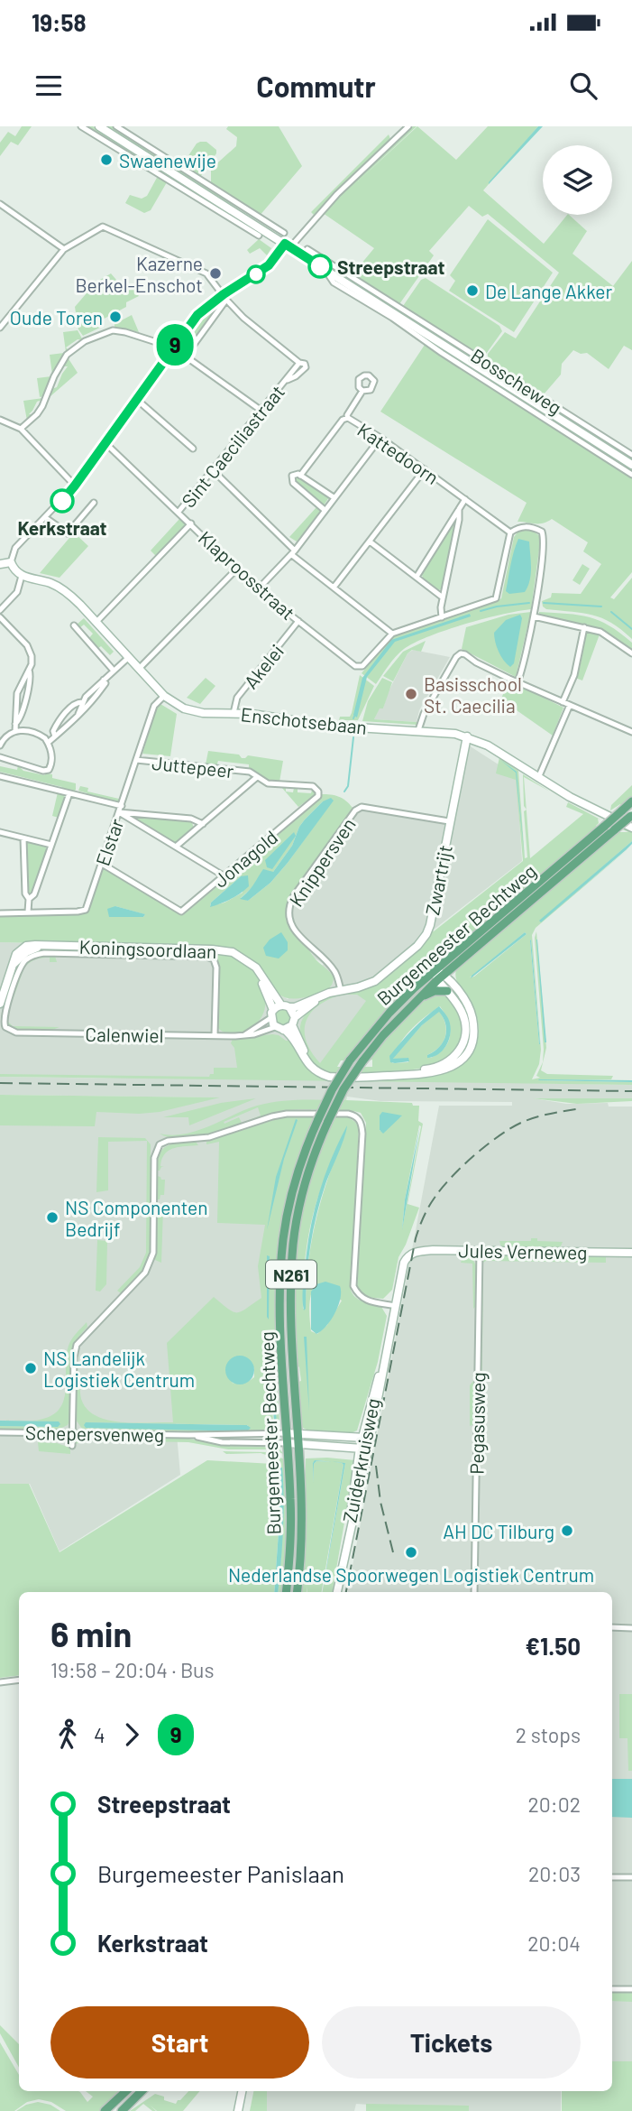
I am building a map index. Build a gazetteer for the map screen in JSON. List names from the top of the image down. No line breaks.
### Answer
{"streets":{"main road":["Burgemeester Bechtweg","N261"],"street":["Bosscheweg","Sint Caeciliastraat","Kattedoorn","Klaproosstraat","Akelei","Enschotsebaan","Juttepeer","Elstar","Jonagold","Knippersven","Zwartrijt","Koningsoordlaan","Calenwiel","Jules Verneweg","Pegasusweg","Schepersvenweg","Zuiderkruisweg"]},"crossings":[["Sint Caeciliastraat","Klaproosstraat"],["Klaproosstraat","Akelei"],["Akelei","Enschotsebaan"],["Enschotsebaan","Elstar"],["Enschotsebaan","Zwartrijt"],["Juttepeer","Elstar"],["Juttepeer","Jonagold"],["Elstar","Jonagold"],["Knippersven","Zwartrijt"],["Zwartrijt","Koningsoordlaan"],["Zwartrijt","Calenwiel"],["Burgemeester Bechtweg","Schepersvenweg"],["Jules Verneweg","Pegasusweg"],["Jules Verneweg","Zuiderkruisweg"]],"places":["Swaenewije","Streepstraat","Kazerne Berkel-Enschot","De Lange Akker","Oude Toren","Kerkstraat","Basisschool St. Caecilia","NS Componenten Bedrijf","NS Landelijk Logistiek Centrum","AH DC Tilburg","Nederlandse Spoorwegen Logistiek Centrum"],"lines":["bus line 9"],"page":{"status":"19:58","header":"Commutr","on_map":"9","heading":["6 min","19:58 – 20:04 · Bus","€1.50"],"legs":["4","9","2 stops"],"list":[{"name":"Streepstraat","value":"20:02"},{"name":"Burgemeester Panislaan","value":"20:03"},{"name":"Kerkstraat","value":"20:04"}],"buttons":["Start","Tickets"]}}
